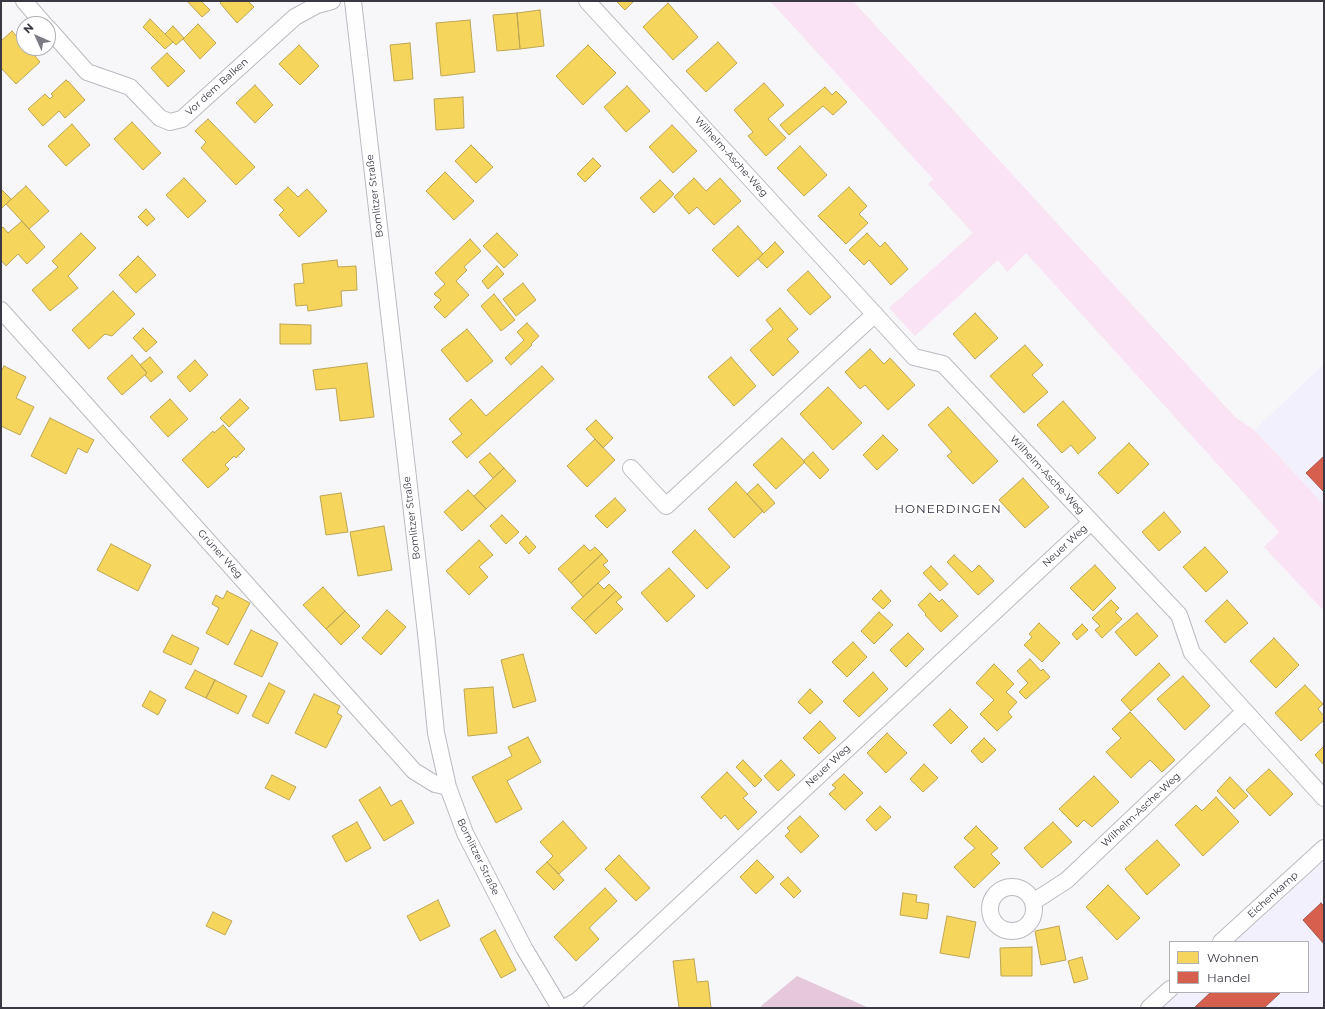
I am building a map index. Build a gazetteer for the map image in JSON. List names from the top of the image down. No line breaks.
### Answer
{"streets":{"street":["Vor dem Balken","Wilhelm-Asche-Weg","Bomlitzer Straße","Neuer Weg","Grüner Weg","Eichenkamp"]},"crossings":[["Wilhelm-Asche-Weg","Neuer Weg"],["Bomlitzer Straße","Grüner Weg"]],"districts":["HONERDINGEN"],"legend":["Wohnen","Handel"],"north":"top left"}
